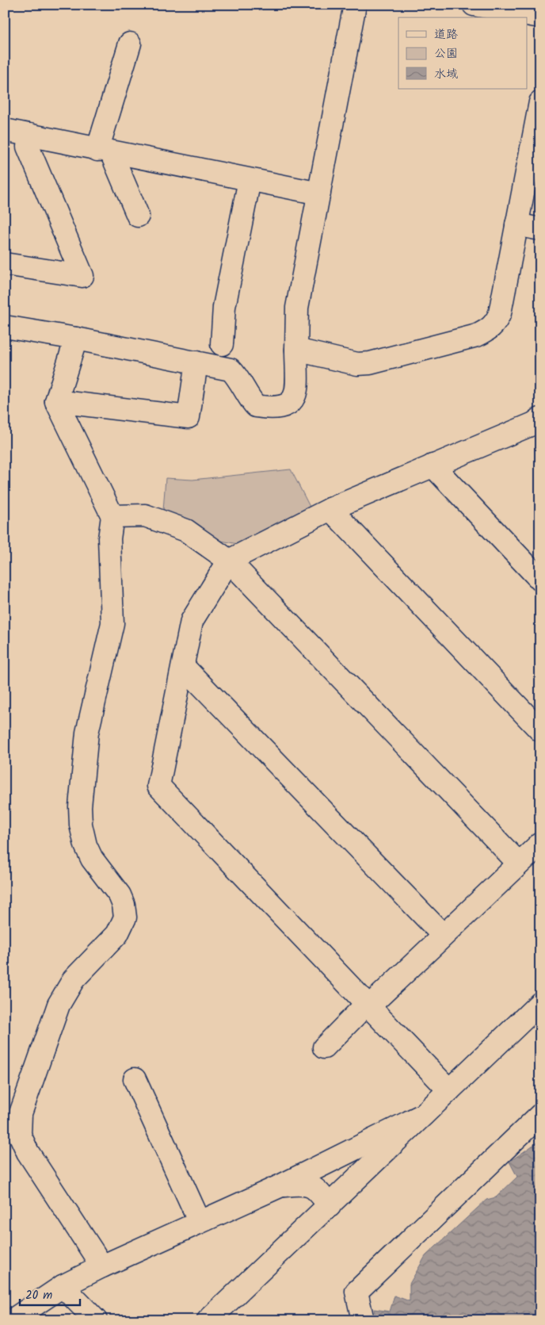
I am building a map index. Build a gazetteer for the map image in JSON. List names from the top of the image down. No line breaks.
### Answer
{"legend":["道路","公園","水域"],"scale_bar":"20 m"}
